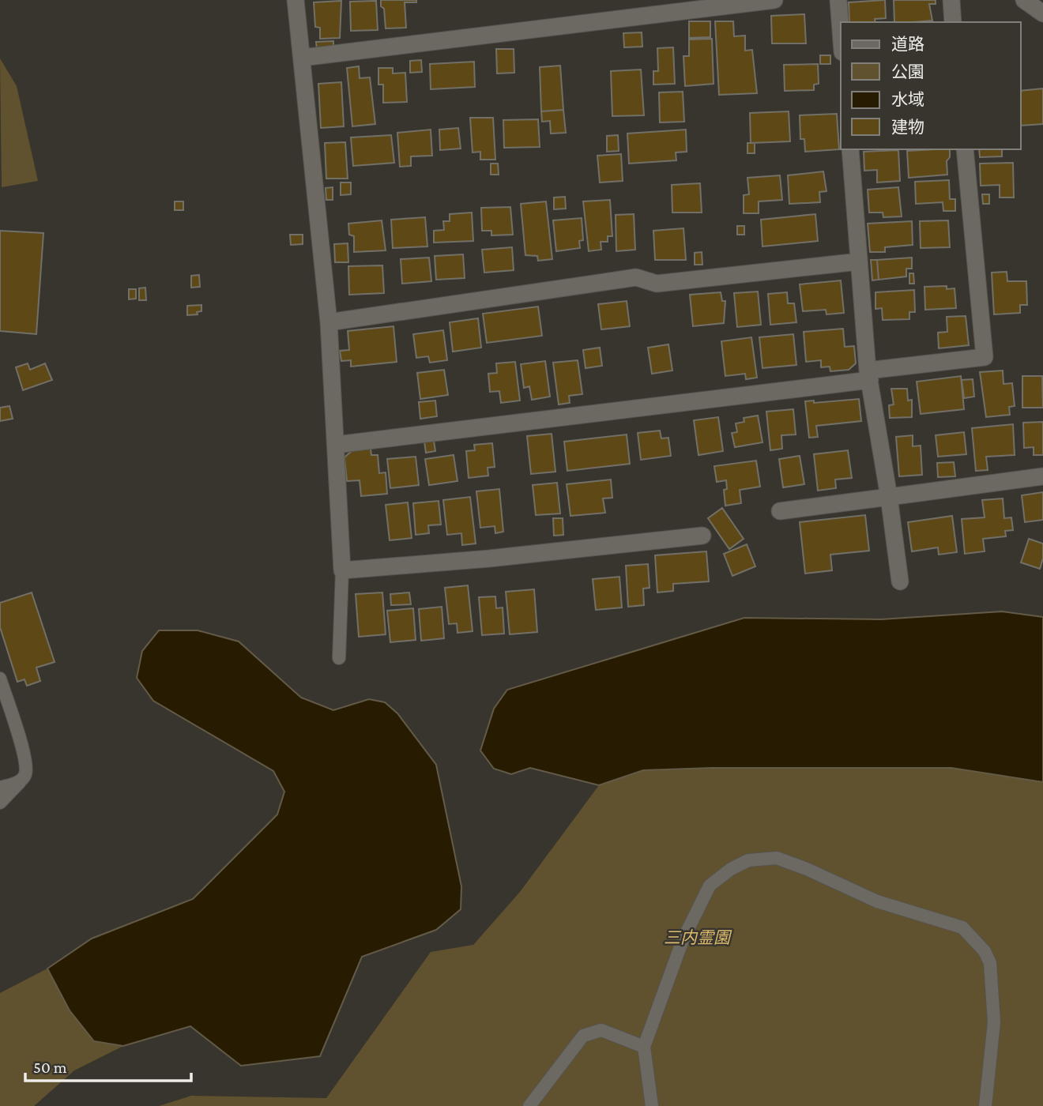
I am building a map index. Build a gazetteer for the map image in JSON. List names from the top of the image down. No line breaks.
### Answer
{"parks":["三内霊園"],"legend":["道路","公園","水域","建物"],"scale_bar":"50 m"}
